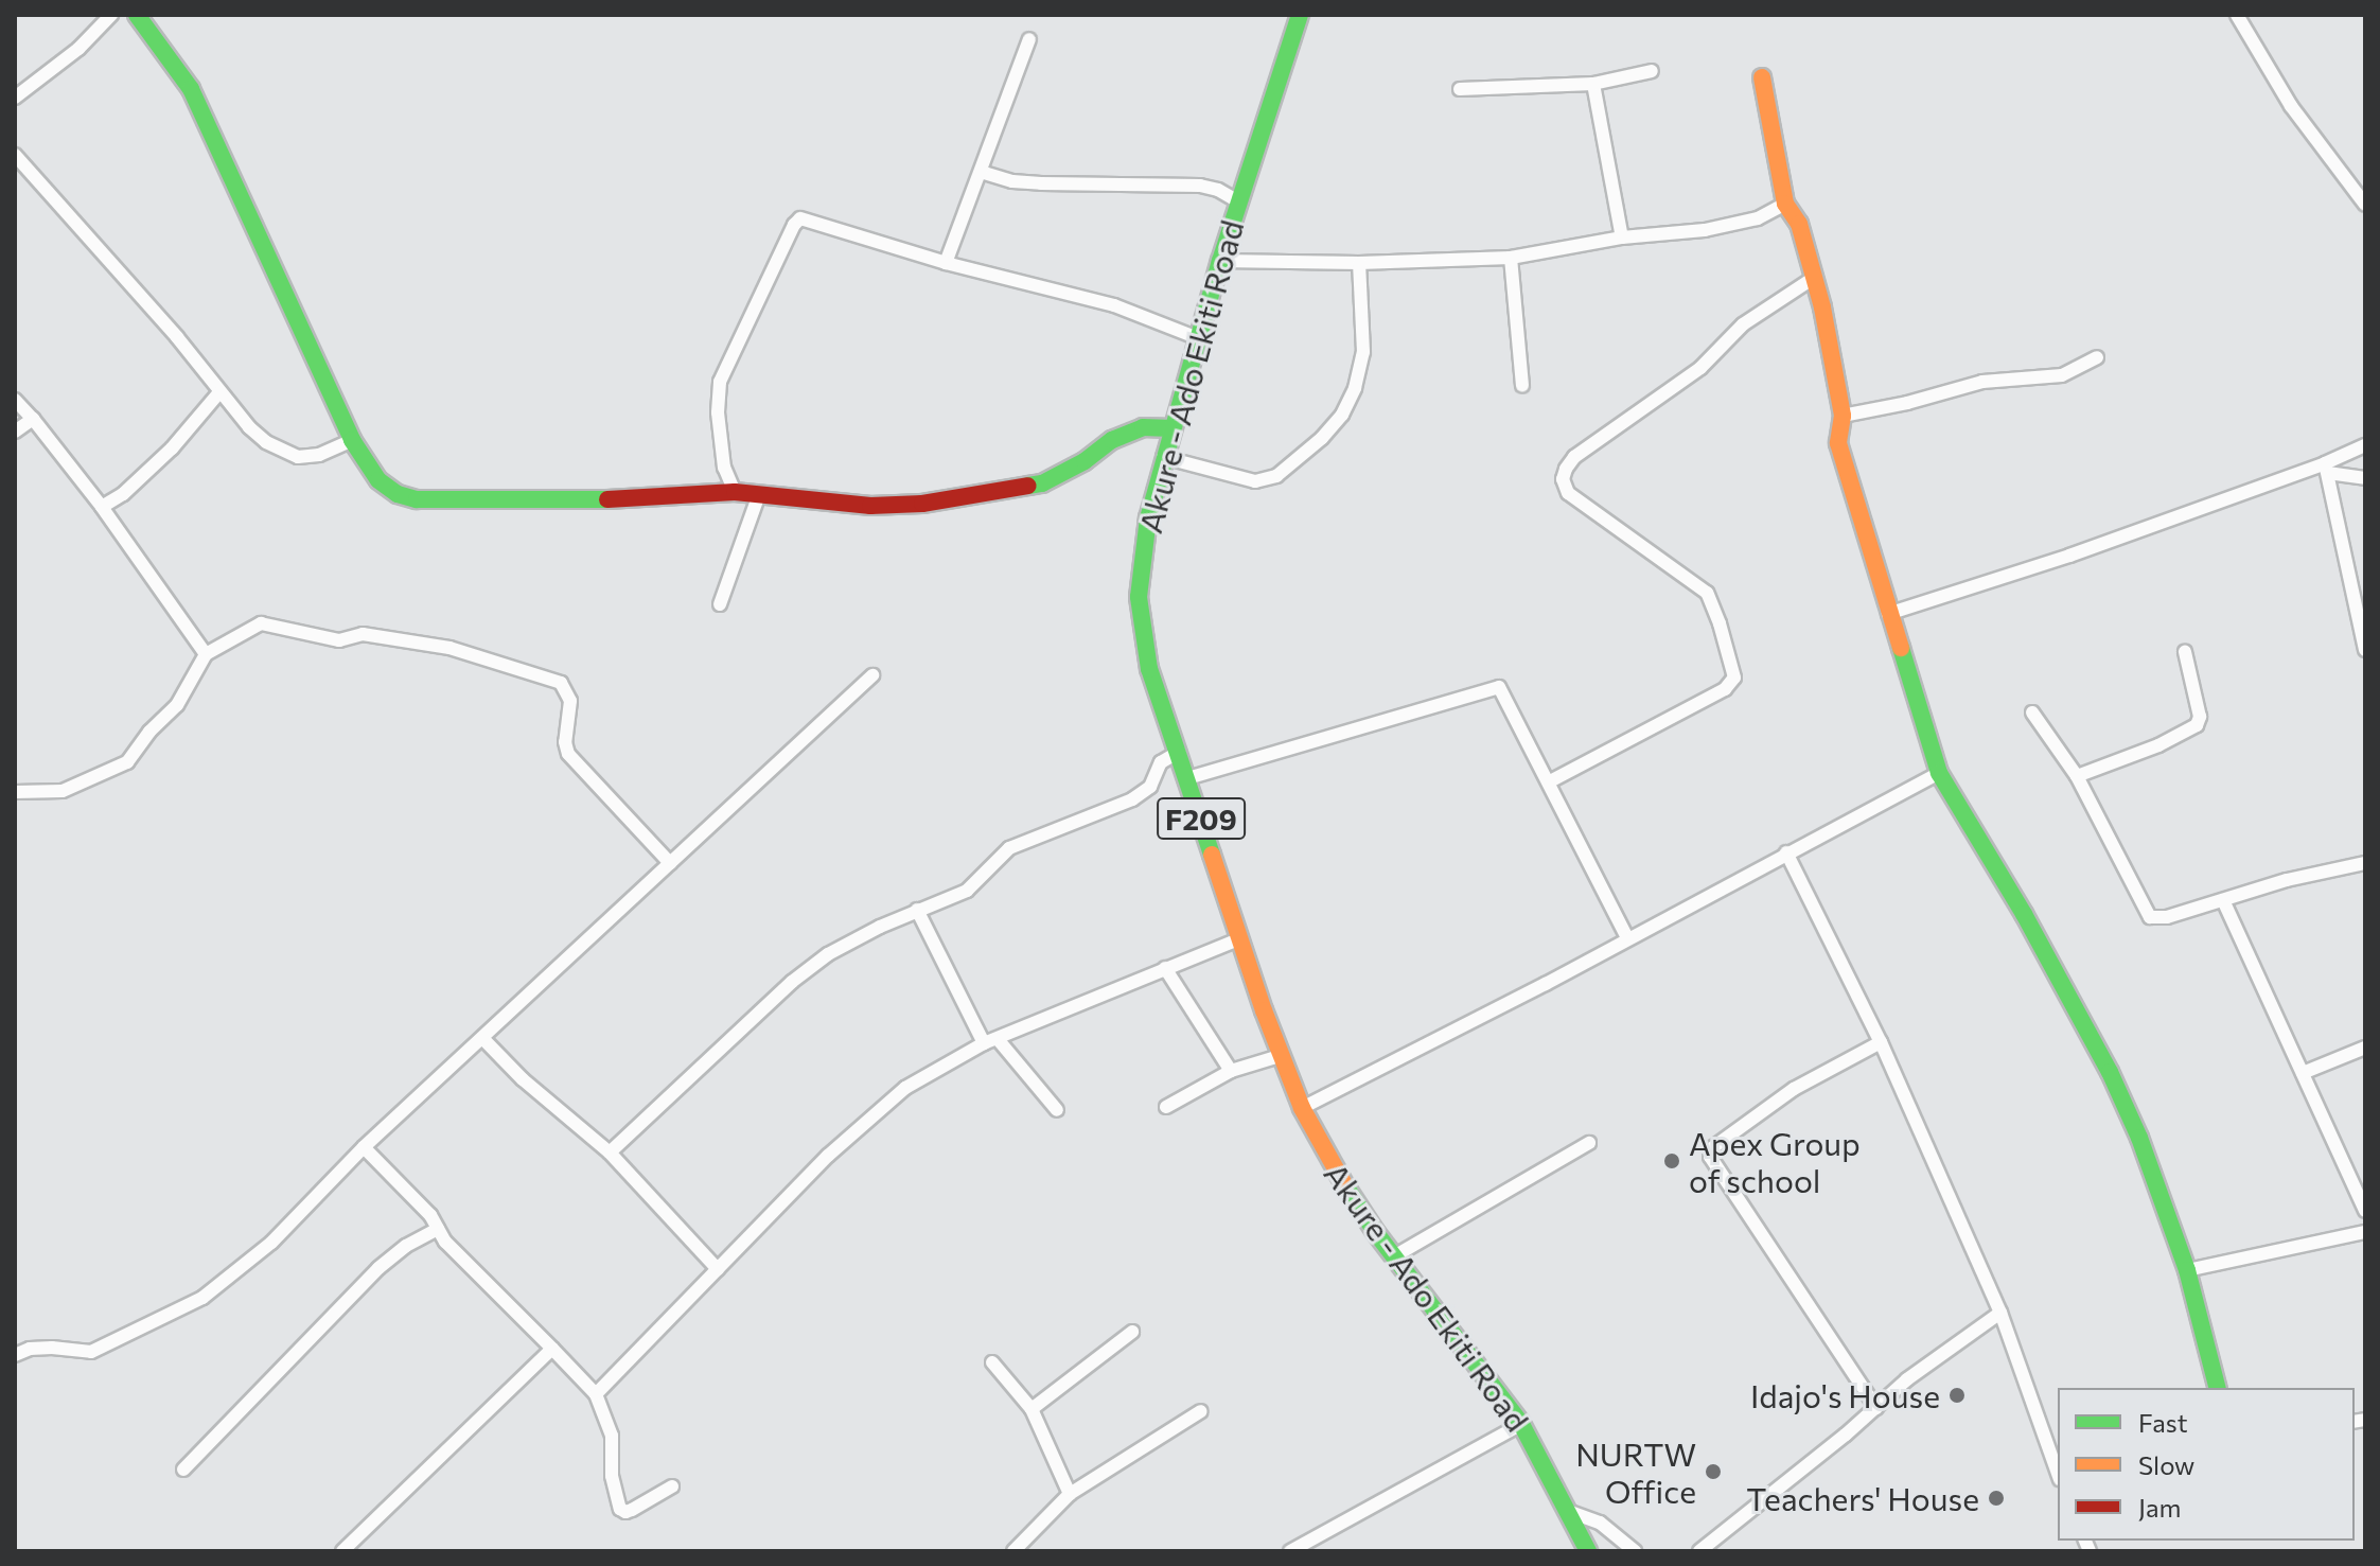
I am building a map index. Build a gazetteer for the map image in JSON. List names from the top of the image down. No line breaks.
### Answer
{"streets":{"street":["Akure - Ado Ekiti Road","F209"]},"places":["Apex Group of school","Idajo's House","NURTW Office","Teachers' House"],"legend":["Fast","Slow","Jam"]}
